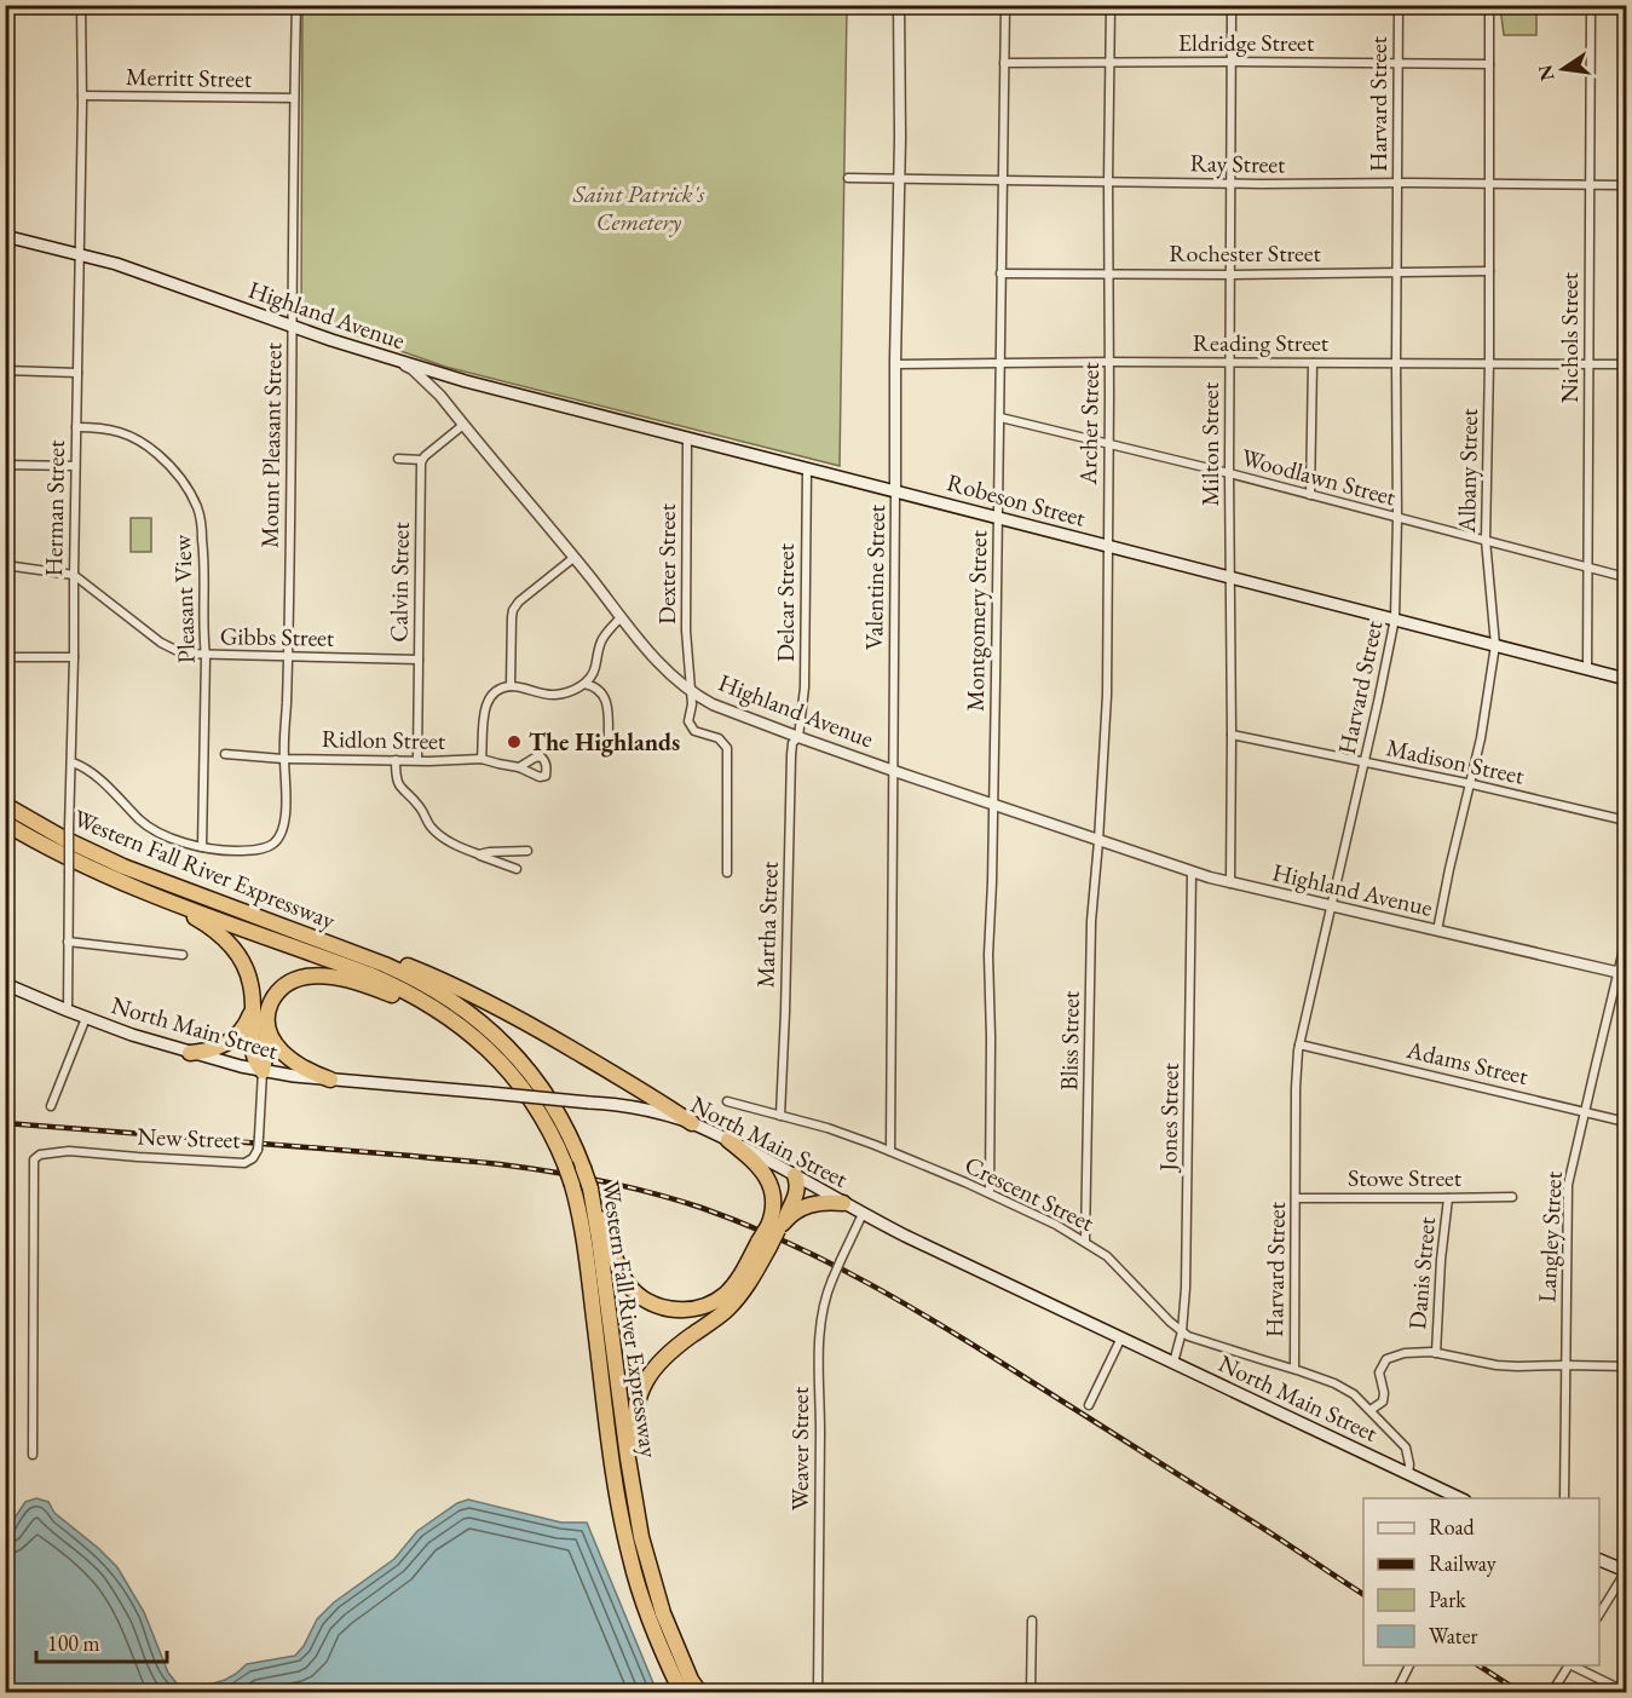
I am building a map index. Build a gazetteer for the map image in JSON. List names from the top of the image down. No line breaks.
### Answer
{"streets":{"highway":["Western Fall River Expressway"],"main road":["Highland Avenue","Robeson Street","North Main Street"],"street":["Eldridge Street","Merritt Street","Harvard Street","Ray Street","Rochester Street","Nichols Street","Reading Street","Archer Street","Milton Street","Mount Pleasant Street","Albany Street","Woodlawn Street","Herman Street","Dexter Street","Valentine Street","Calvin Street","Pleasant View","Delcar Street","Montgomery Street","Gibbs Street","Ridlon Street","Madison Street","Martha Street","Bliss Street","Adams Street","Jones Street","New Street","Stowe Street","Crescent Street","Langley Street","Danis Street","Weaver Street"]},"crossings":[["Eldridge Street","Harvard Street"],["Eldridge Street","Archer Street"],["Eldridge Street","Milton Street"],["Eldridge Street","Albany Street"],["Eldridge Street","Montgomery Street"],["Merritt Street","Mount Pleasant Street"],["Merritt Street","Herman Street"],["Harvard Street","Ray Street"],["Harvard Street","Rochester Street"],["Harvard Street","Highland Avenue"],["Harvard Street","Reading Street"],["Harvard Street","Woodlawn Street"],["Harvard Street","Robeson Street"],["Harvard Street","Madison Street"],["Harvard Street","Adams Street"],["Harvard Street","Stowe Street"],["Harvard Street","Crescent Street"],["Ray Street","Nichols Street"],["Ray Street","Archer Street"],["Ray Street","Milton Street"],["Ray Street","Albany Street"],["Ray Street","Valentine Street"],["Ray Street","Montgomery Street"],["Rochester Street","Archer Street"],["Rochester Street","Milton Street"],["Rochester Street","Albany Street"],["Rochester Street","Montgomery Street"],["Highland Avenue","Archer Street"],["Highland Avenue","Milton Street"],["Highland Avenue","Mount Pleasant Street"],["Highland Avenue","Albany Street"],["Highland Avenue","Robeson Street"],["Highland Avenue","Herman Street"],["Highland Avenue","Dexter Street"],["Highland Avenue","Valentine Street"],["Highland Avenue","Delcar Street"],["Highland Avenue","Montgomery Street"],["Highland Avenue","Martha Street"],["Highland Avenue","Bliss Street"],["Highland Avenue","Jones Street"],["Highland Avenue","Langley Street"],["Nichols Street","Reading Street"],["Nichols Street","Woodlawn Street"],["Nichols Street","Robeson Street"],["Reading Street","Archer Street"],["Reading Street","Milton Street"],["Reading Street","Albany Street"],["Reading Street","Valentine Street"],["Reading Street","Montgomery Street"],["Archer Street","Woodlawn Street"],["Archer Street","Robeson Street"],["Archer Street","Bliss Street"],["Milton Street","Woodlawn Street"],["Milton Street","Robeson Street"],["Milton Street","Madison Street"],["Mount Pleasant Street","Pleasant View"],["Mount Pleasant Street","Gibbs Street"],["Mount Pleasant Street","Ridlon Street"],["Albany Street","Woodlawn Street"],["Albany Street","Robeson Street"],["Albany Street","Madison Street"],["Woodlawn Street","Montgomery Street"],["Robeson Street","Dexter Street"],["Robeson Street","Valentine Street"],["Robeson Street","Delcar Street"],["Robeson Street","Montgomery Street"],["Herman Street","Pleasant View"],["Herman Street","Gibbs Street"],["Herman Street","North Main Street"],["Valentine Street","Crescent Street"],["Calvin Street","Gibbs Street"],["Calvin Street","Ridlon Street"],["Pleasant View","Gibbs Street"],["Delcar Street","Martha Street"],["Montgomery Street","Crescent Street"],["Martha Street","Crescent Street"],["North Main Street","Jones Street"],["North Main Street","New Street"],["North Main Street","Crescent Street"],["North Main Street","Weaver Street"],["Bliss Street","Crescent Street"],["Adams Street","Langley Street"],["Jones Street","Crescent Street"],["Stowe Street","Danis Street"]],"parks":["Saint Patrick's Cemetery"],"places":["The Highlands"],"legend":["Road","Railway","Park","Water"],"scale_bar":"100 m","north":"left"}
